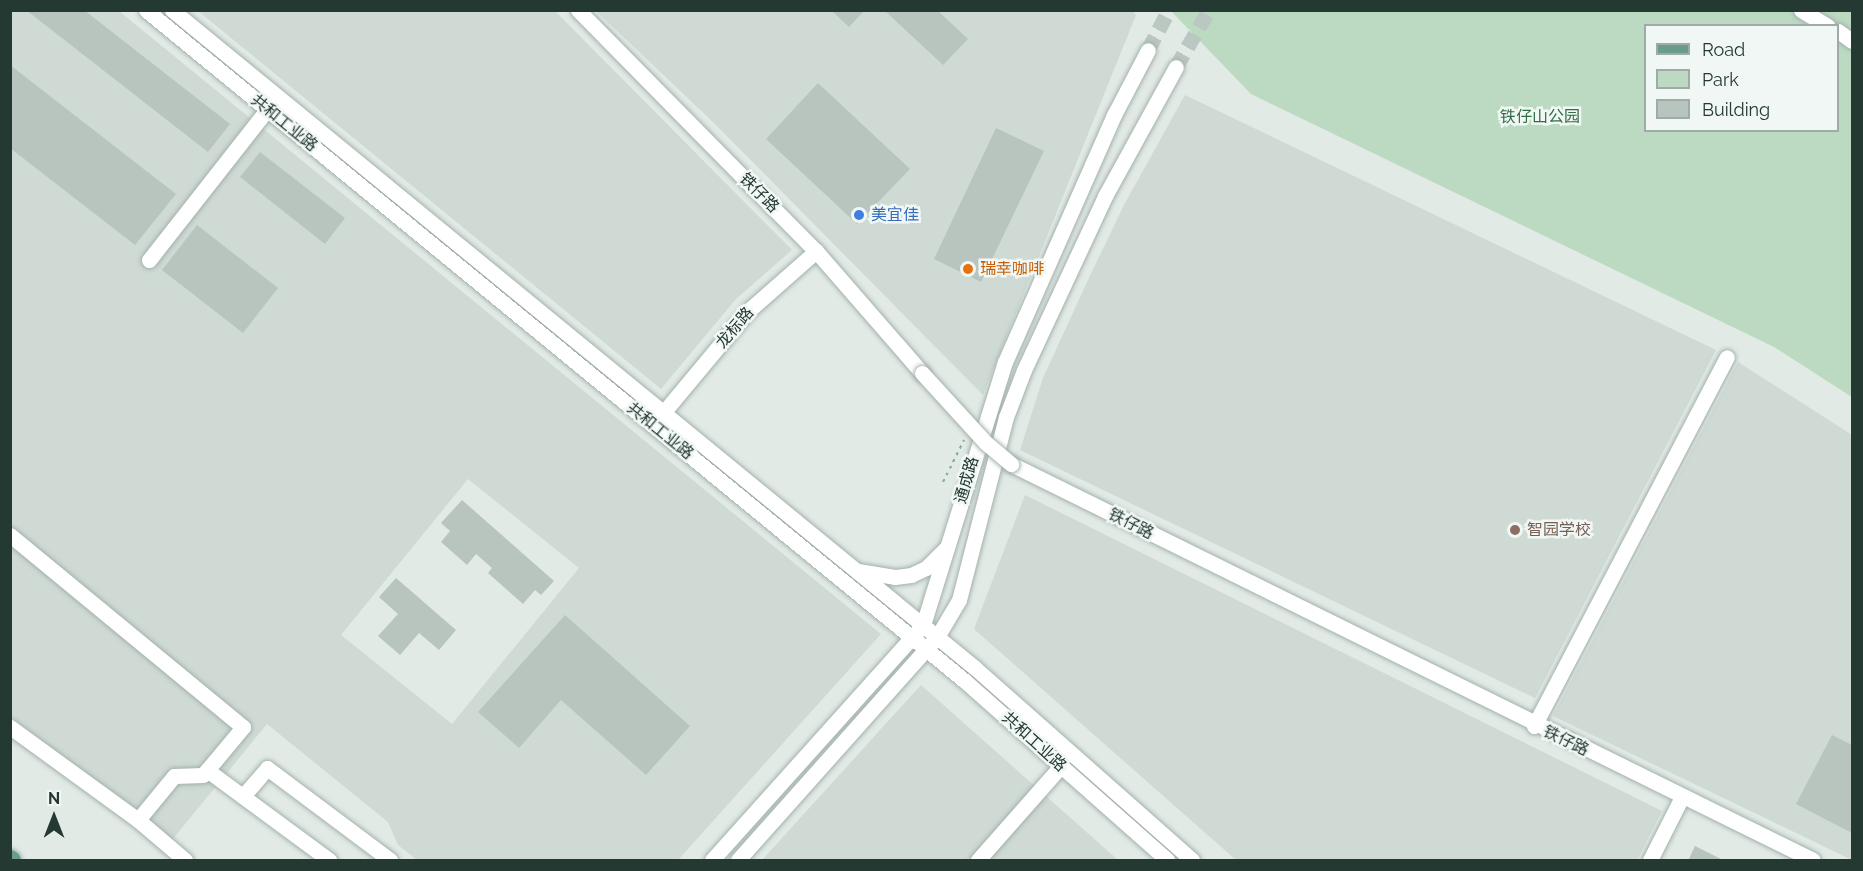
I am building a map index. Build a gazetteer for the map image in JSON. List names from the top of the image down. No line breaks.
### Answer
{"streets":{"street":["共和工业路","铁仔路","龙标路","通成路"]},"crossings":[["共和工业路","龙标路"],["共和工业路","通成路"],["铁仔路","龙标路"]],"parks":["铁仔山公园"],"places":["美宜佳","瑞幸咖啡","智园学校"],"legend":["Road","Park","Building"],"north":"top"}
